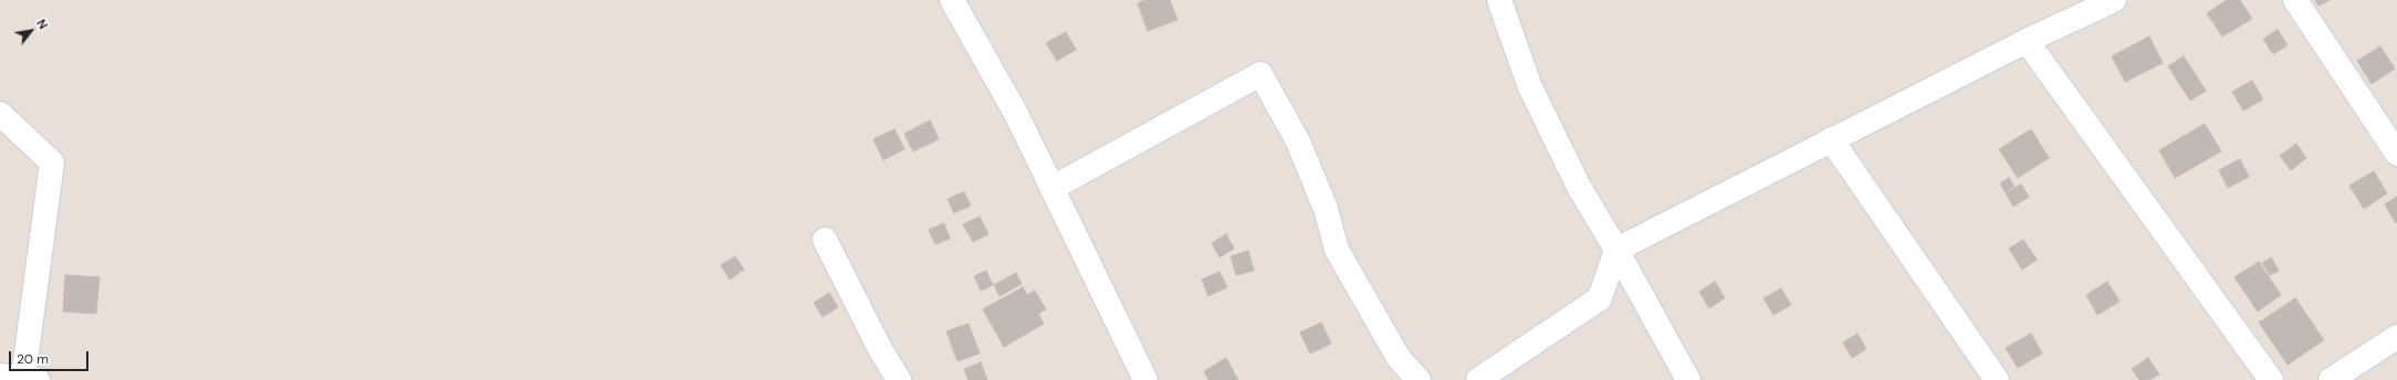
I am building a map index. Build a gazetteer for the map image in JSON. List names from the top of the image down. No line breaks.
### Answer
{"scale_bar":"20 m","north":"top right"}
